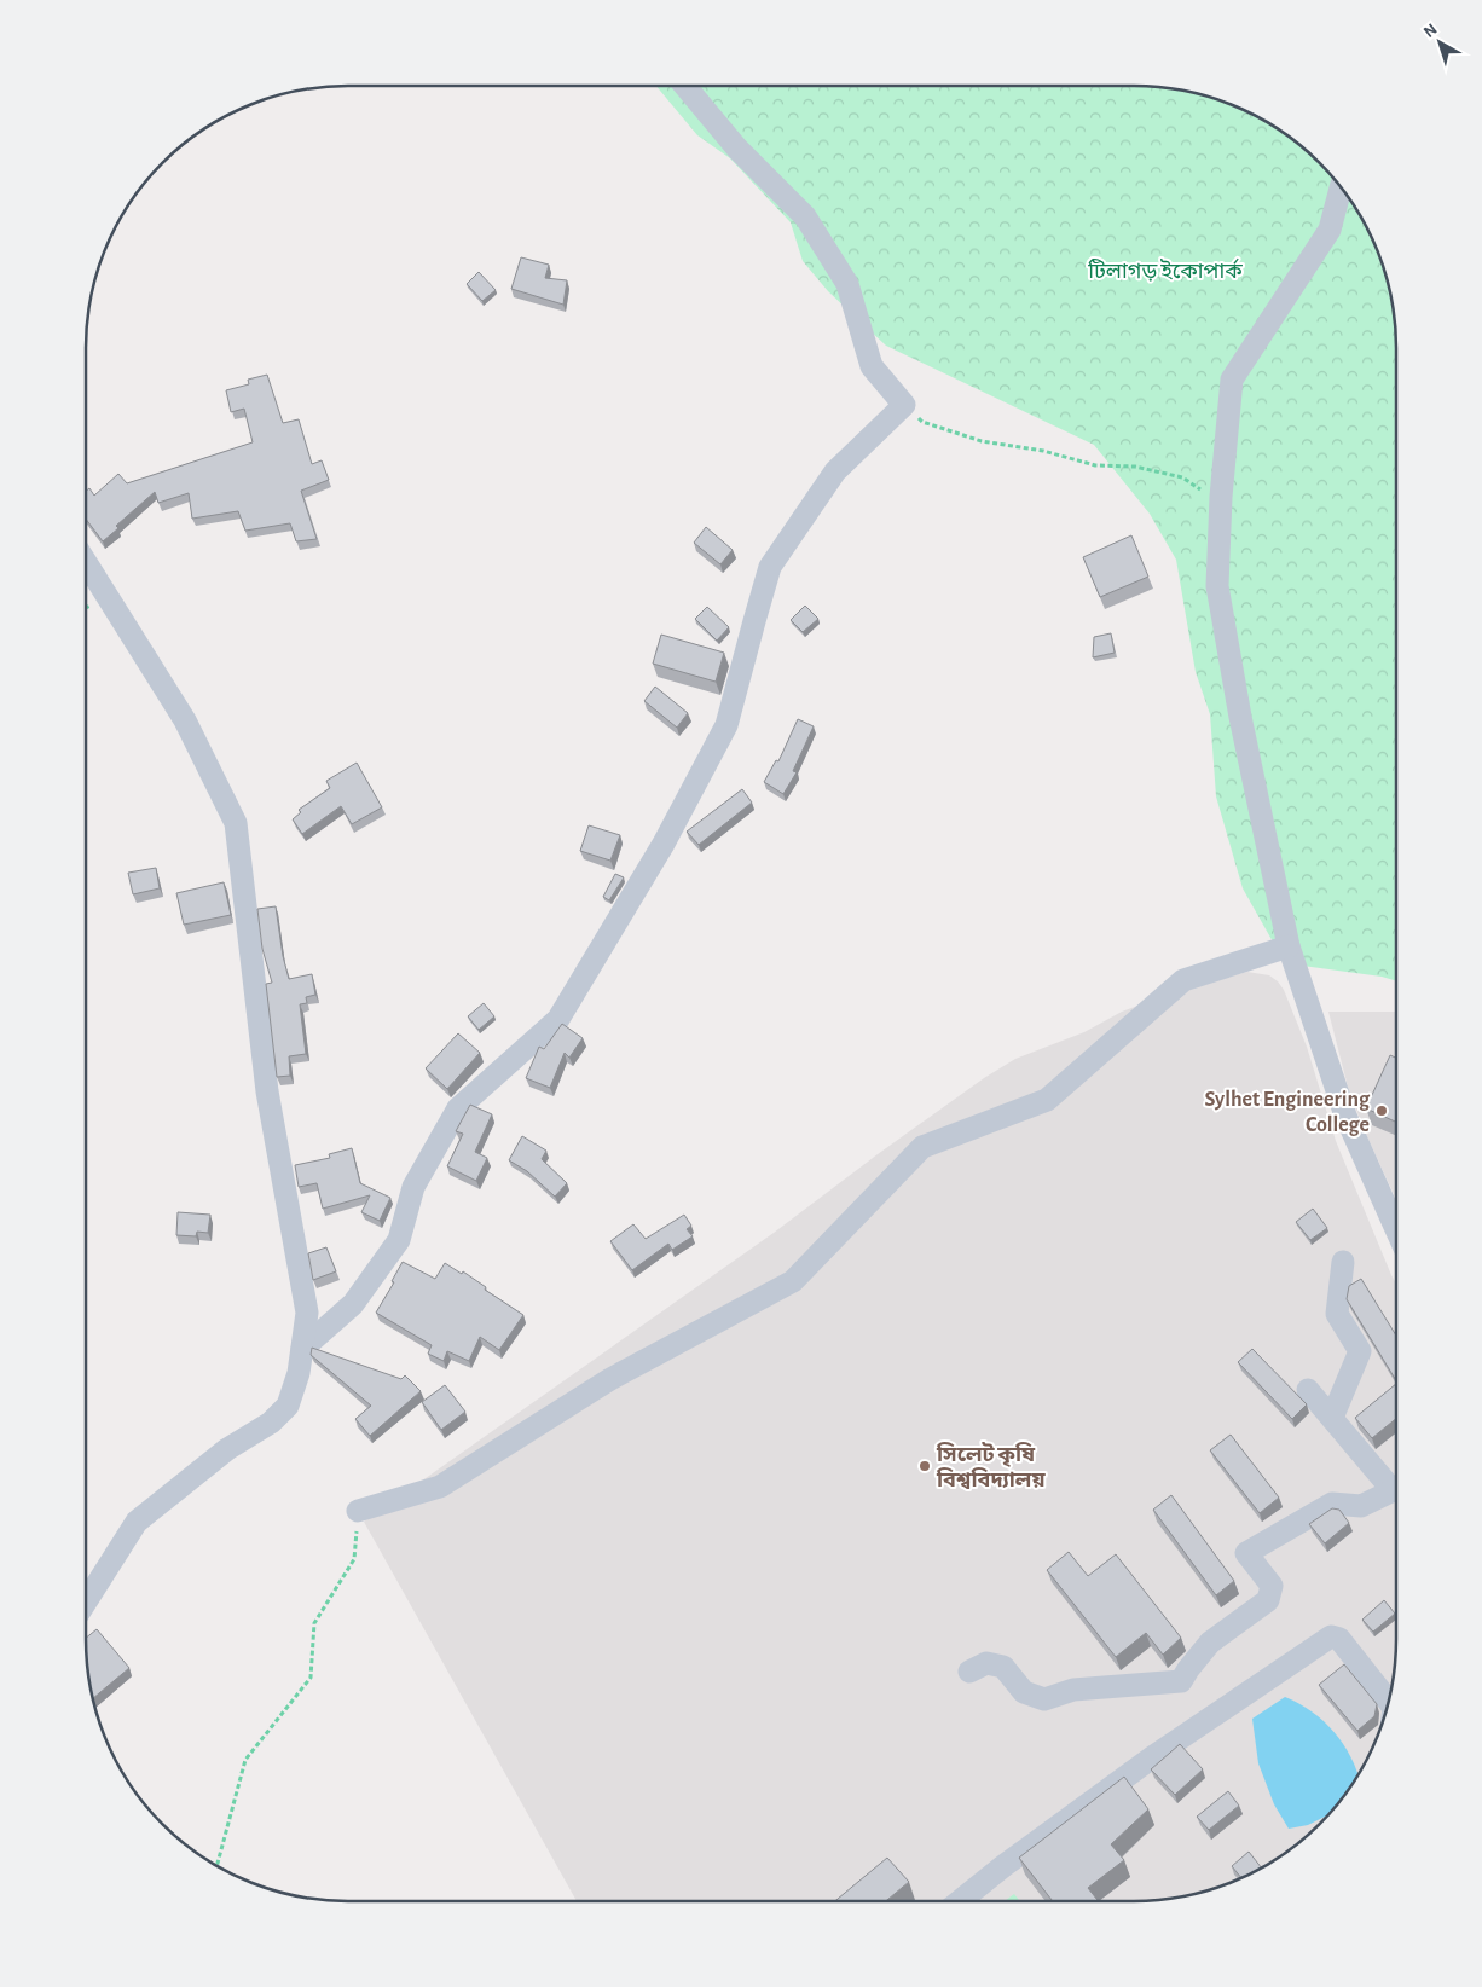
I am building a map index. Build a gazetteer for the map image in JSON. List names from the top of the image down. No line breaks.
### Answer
{"parks":["টিলাগড় ইকোপার্ক"],"places":["Sylhet Engineering College","সিলেট কৃষি বিশ্ববিদ্যালয়"],"north":"top left"}
